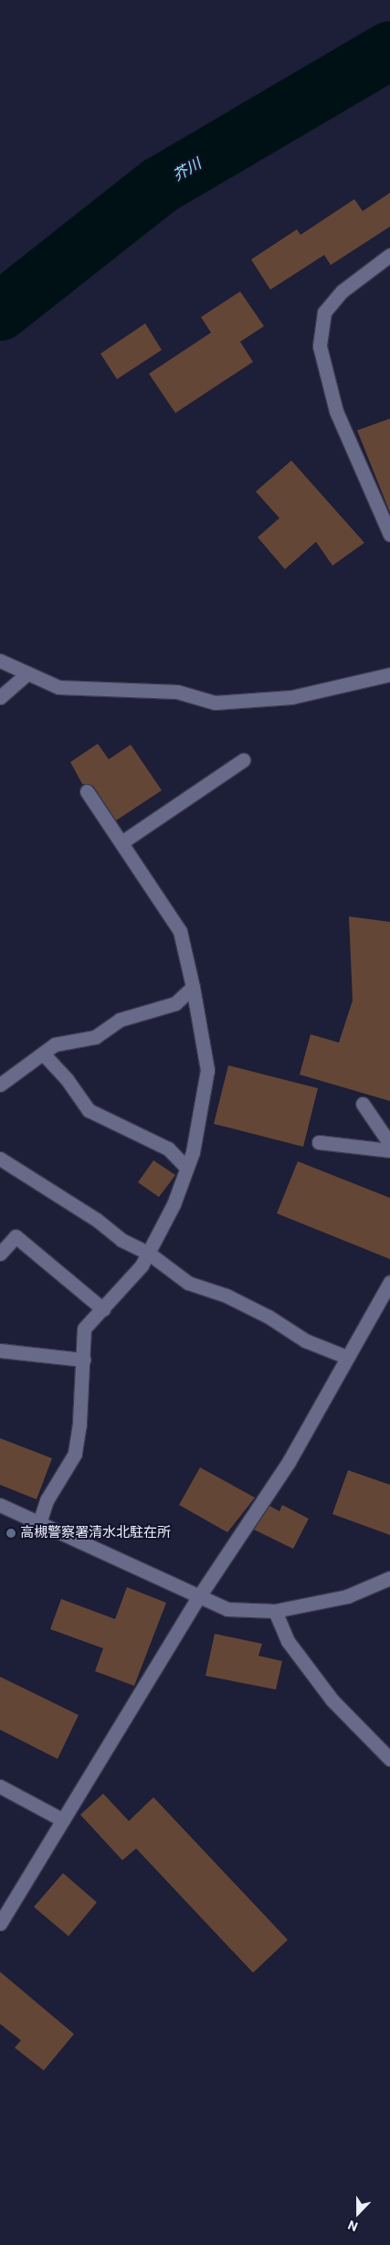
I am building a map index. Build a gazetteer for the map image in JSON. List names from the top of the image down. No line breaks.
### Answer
{"water":["芥川"],"places":["高槻警察署清水北駐在所"],"north":"bottom"}
